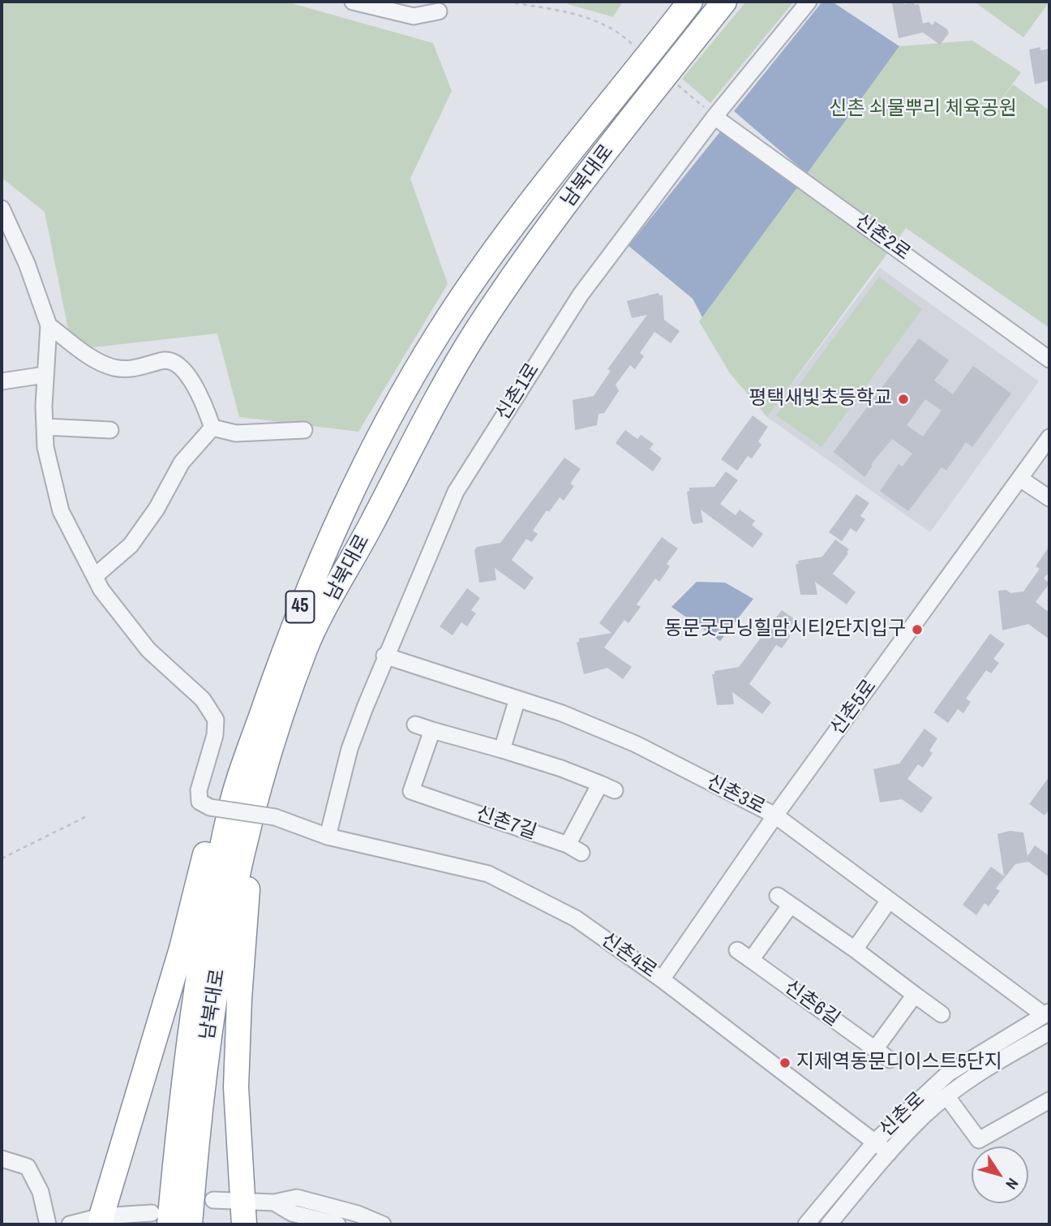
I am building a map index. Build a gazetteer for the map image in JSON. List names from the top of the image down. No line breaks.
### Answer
{"streets":{"highway":["남북대로","45"],"street":["신촌2로","신촌1로","신촌5로","신촌3로","신촌7길","신촌4로","신촌6길","신촌로"]},"crossings":[["신촌2로","신촌1로"],["신촌1로","신촌3로"],["신촌1로","신촌4로"],["신촌5로","신촌3로"],["신촌5로","신촌4로"],["신촌3로","신촌로"],["신촌4로","신촌로"]],"parks":["신촌 쇠물뿌리 체육공원"],"places":["평택새빛초등학교","동문굿모닝힐맘시티2단지입구","지제역동문디이스트5단지"],"north":"bottom right"}
